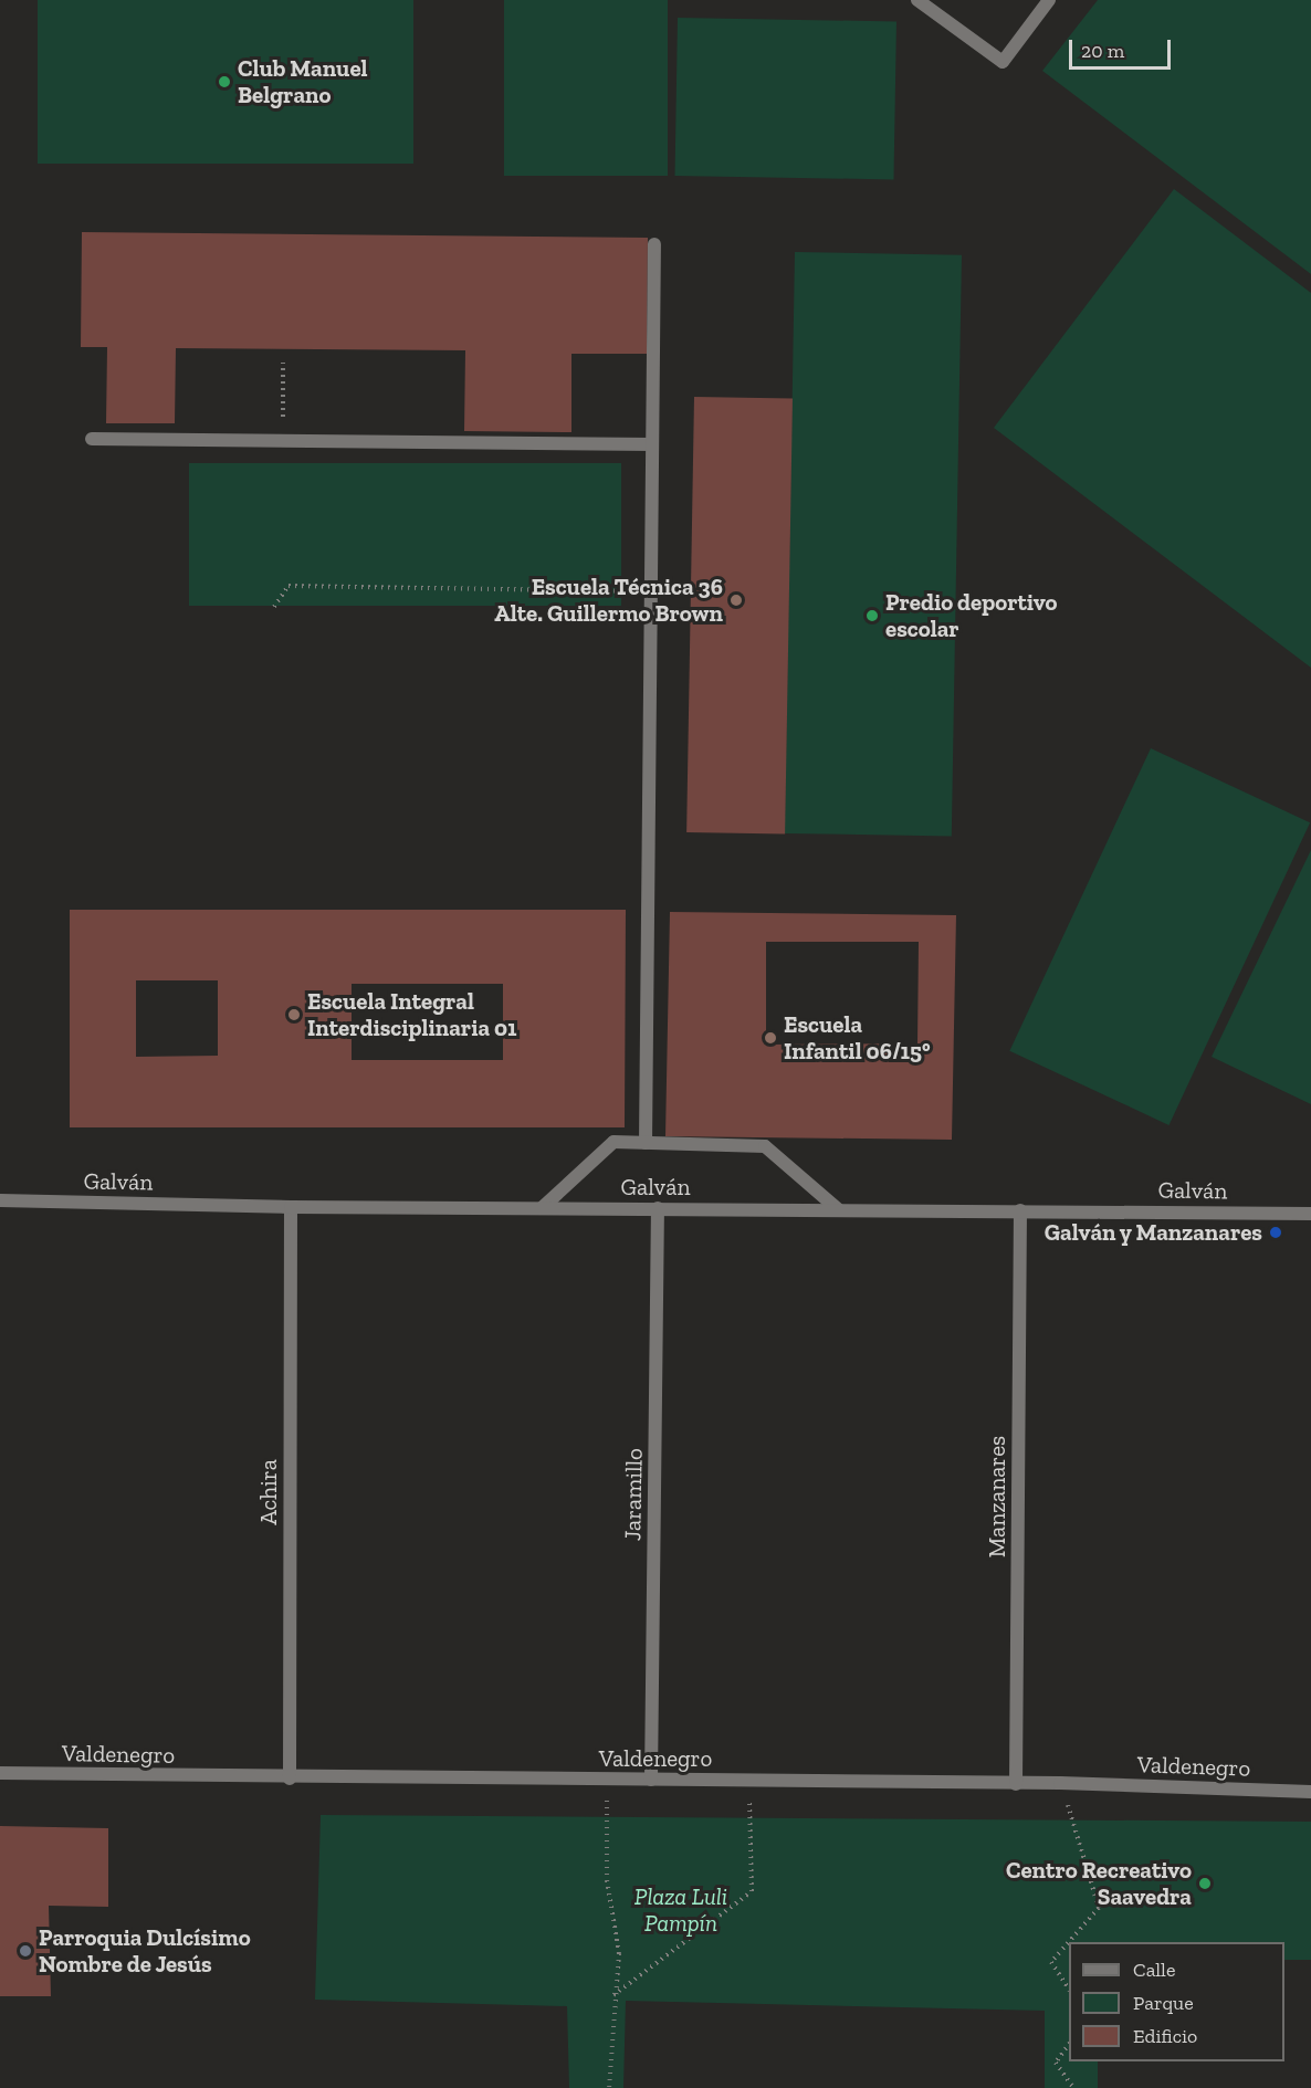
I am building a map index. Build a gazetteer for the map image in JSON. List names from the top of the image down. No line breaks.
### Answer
{"streets":{"street":["Galván","Achira","Jaramillo","Manzanares","Valdenegro"]},"crossings":[["Galván","Achira"],["Galván","Jaramillo"],["Galván","Manzanares"],["Achira","Valdenegro"],["Jaramillo","Valdenegro"],["Manzanares","Valdenegro"]],"parks":["Plaza Luli Pampín"],"places":["Club Manuel Belgrano","Escuela Técnica 36 Alte. Guillermo Brown","Predio deportivo escolar","Escuela Integral Interdisciplinaria 01","Escuela Infantil 06/15°","Galván y Manzanares","Centro Recreativo Saavedra","Parroquia Dulcísimo Nombre de Jesús"],"legend":["Calle","Parque","Edificio"],"scale_bar":"20 m"}
